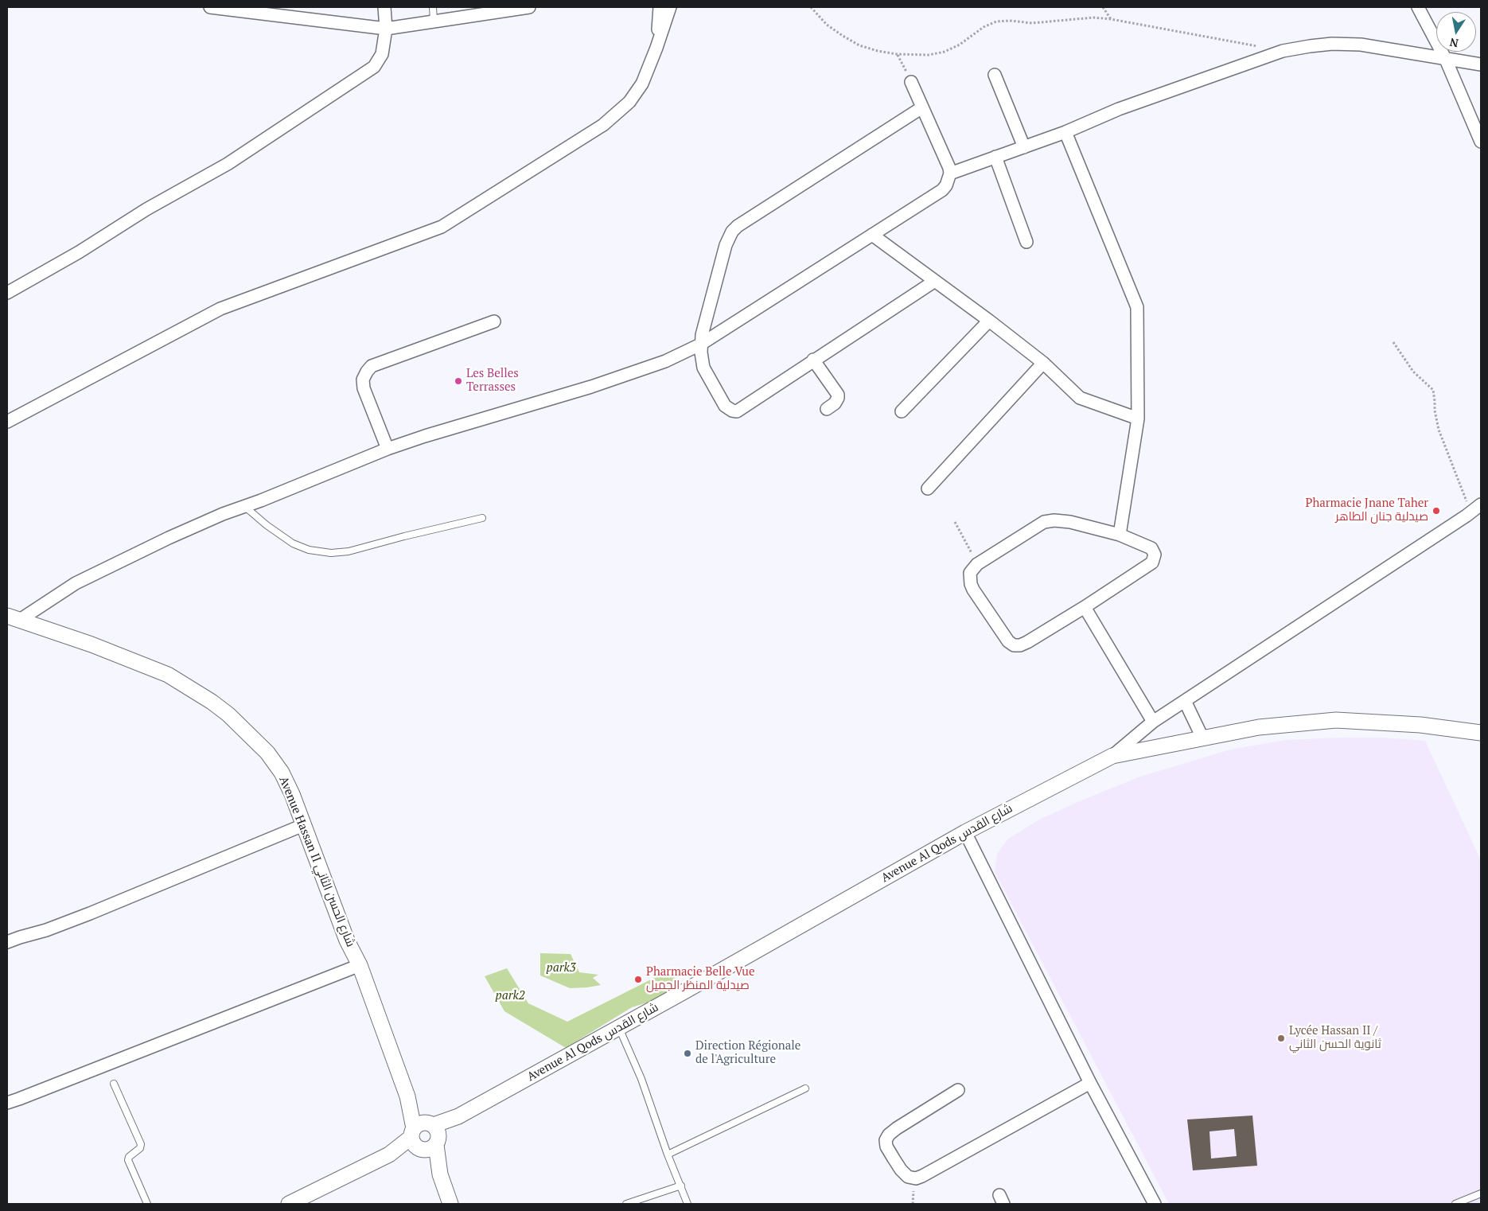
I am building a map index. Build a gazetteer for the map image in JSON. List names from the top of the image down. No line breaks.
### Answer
{"streets":{"street":["Avenue Al Qods شارع القدس","Avenue Hassan II شارع الحسن الثاني"]},"crossings":[["Avenue Al Qods شارع القدس","Avenue Hassan II شارع الحسن الثاني"]],"parks":["park3","park2"],"places":["Les Belles Terrasses","Pharmacie Jnane Taher صيدلية جنان الطاهر","Pharmacie Belle Vue صيدلية المنظر الجميل","Lycée Hassan II / ثانوية الحسن الثاني","Direction Régionale de l'Agriculture"],"north":"bottom"}
